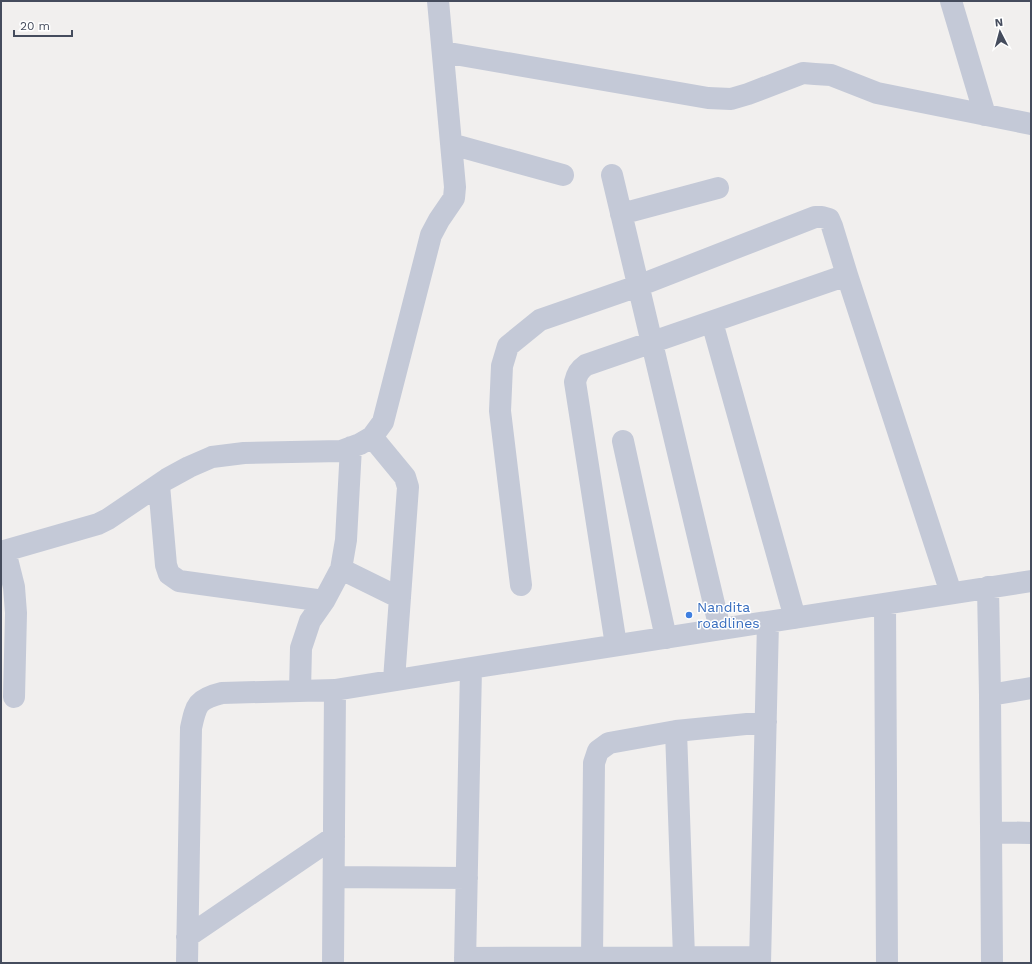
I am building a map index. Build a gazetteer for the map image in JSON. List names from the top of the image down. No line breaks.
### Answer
{"places":["Nandita roadlines"],"scale_bar":"20 m","north":"top"}
